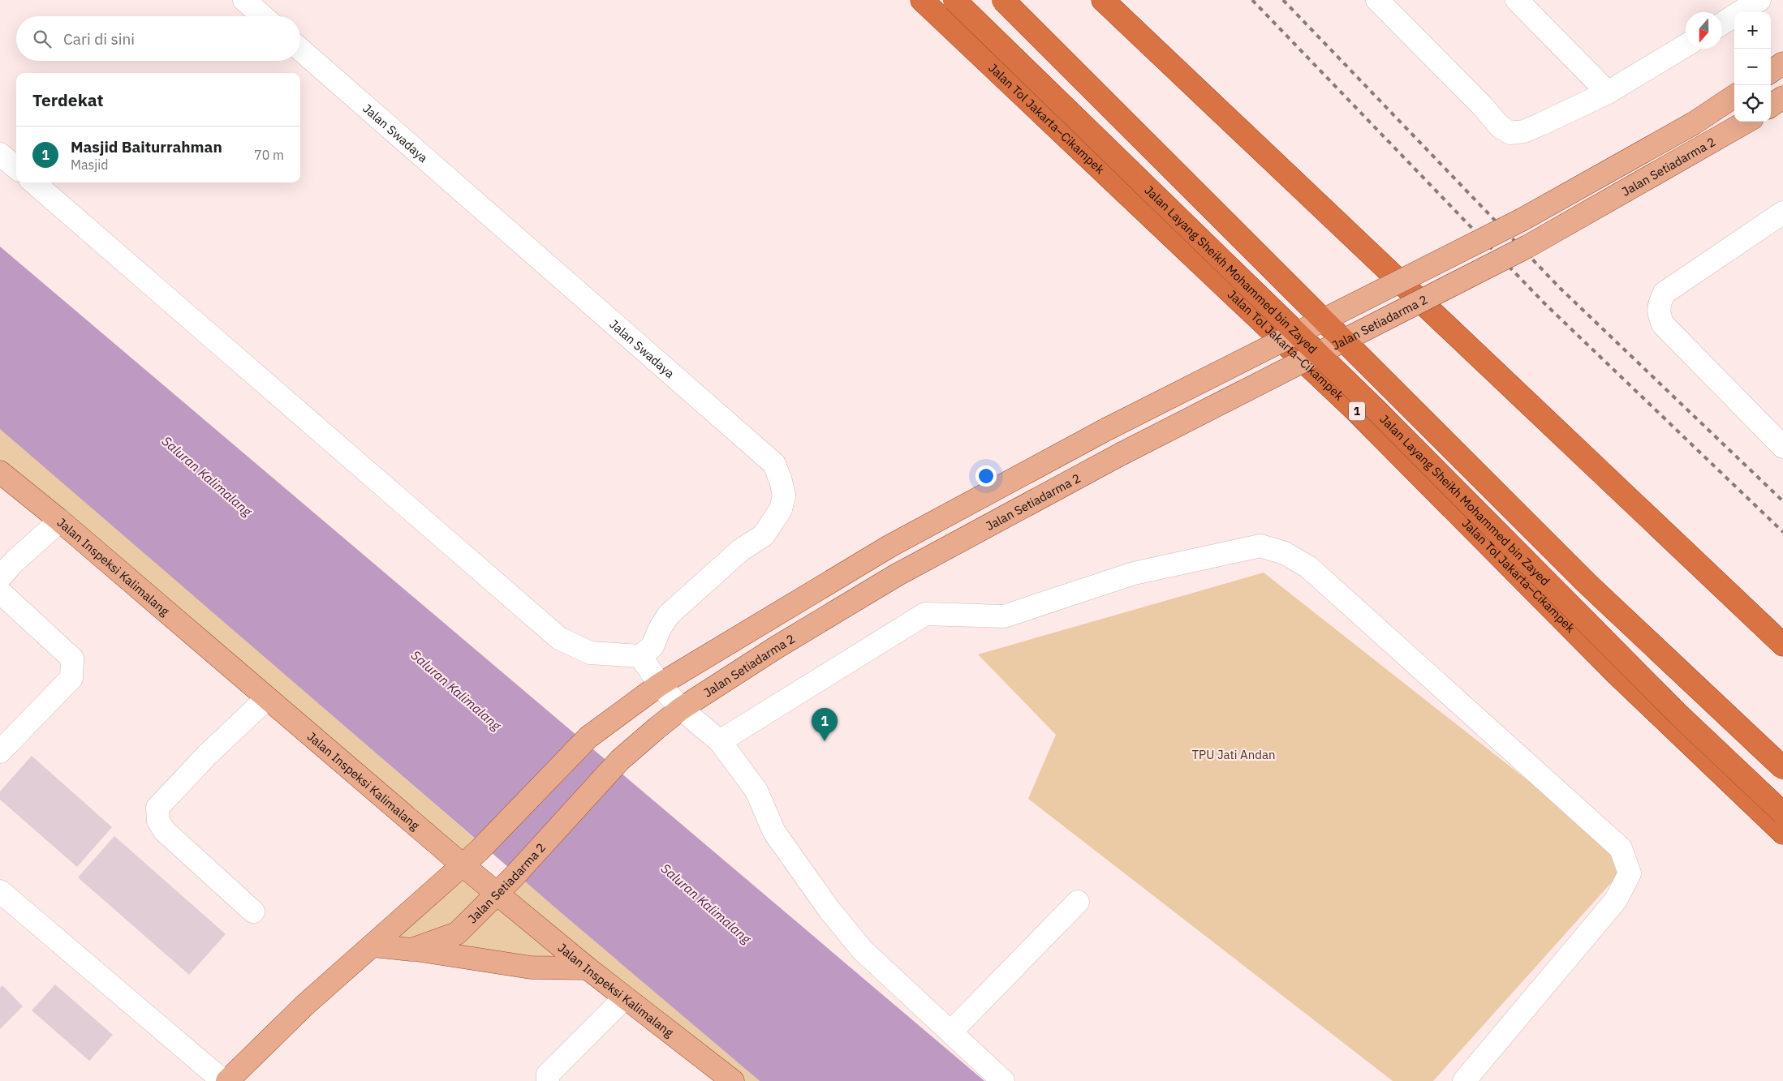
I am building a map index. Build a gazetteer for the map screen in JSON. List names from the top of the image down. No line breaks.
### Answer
{"streets":{"highway":["Jalan Tol Jakarta–Cikampek","Jalan Layang Sheikh Mohammed bin Zayed","1"],"main road":["Jalan Setiadarma 2","Jalan Inspeksi Kalimalang"],"street":["Jalan Swadaya"]},"crossings":[["Jalan Setiadarma 2","Jalan Inspeksi Kalimalang"]],"water":["Saluran Kalimalang"],"parks":["TPU Jati Andan"],"north":"bottom","page":{"map_buttons":["+","−"],"search":"Cari di sini","heading":"Terdekat","list":[{"mark":"1","name":"Masjid Baiturrahman","note":"Masjid","value":"70 m"}],"pins":"1"}}
